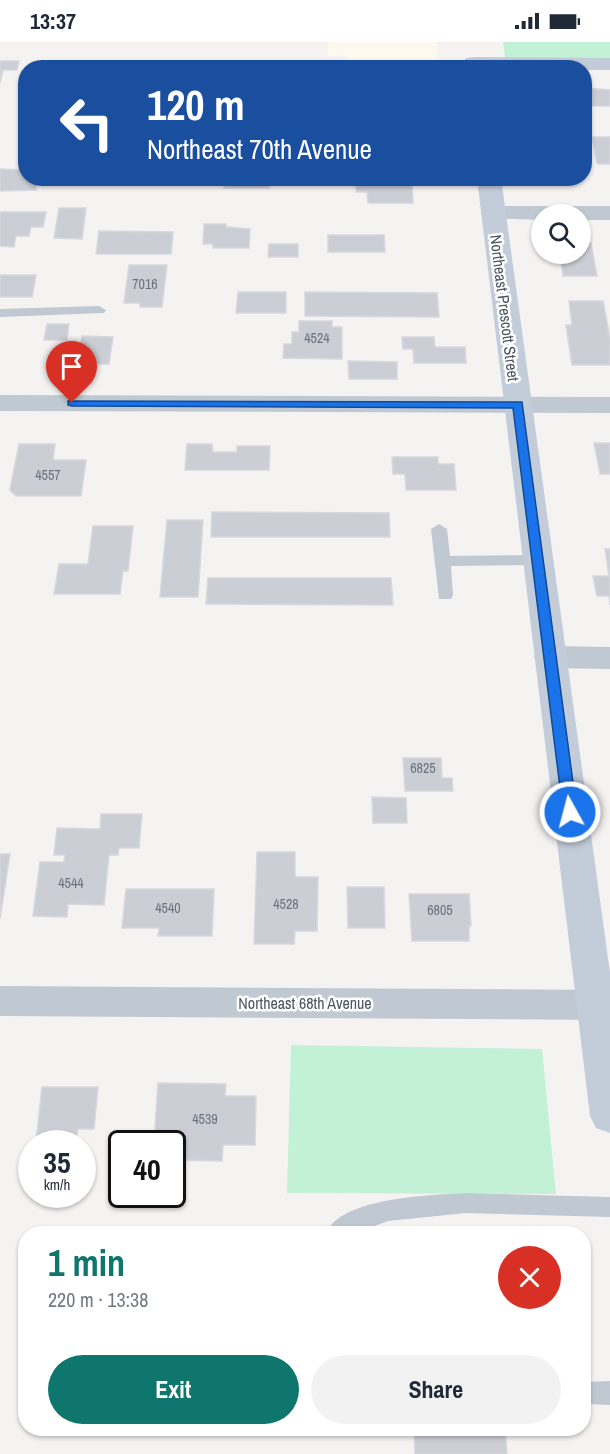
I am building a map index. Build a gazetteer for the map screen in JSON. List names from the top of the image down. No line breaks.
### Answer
{"streets":{"street":["Northeast Prescott Street","Northeast 68th Avenue"]},"crossings":[["Northeast Prescott Street","Northeast 68th Avenue"]],"house_numbers":["7016","4524","4557","6825","4544","4528","4540","6805","4539"],"page":{"status":"13:37","turn":["120 m","Northeast 70th Avenue"],"speed":"35 km/h","limit":"40","heading":["1 min","220 m · 13:38"],"buttons":["Exit","Share"]}}
